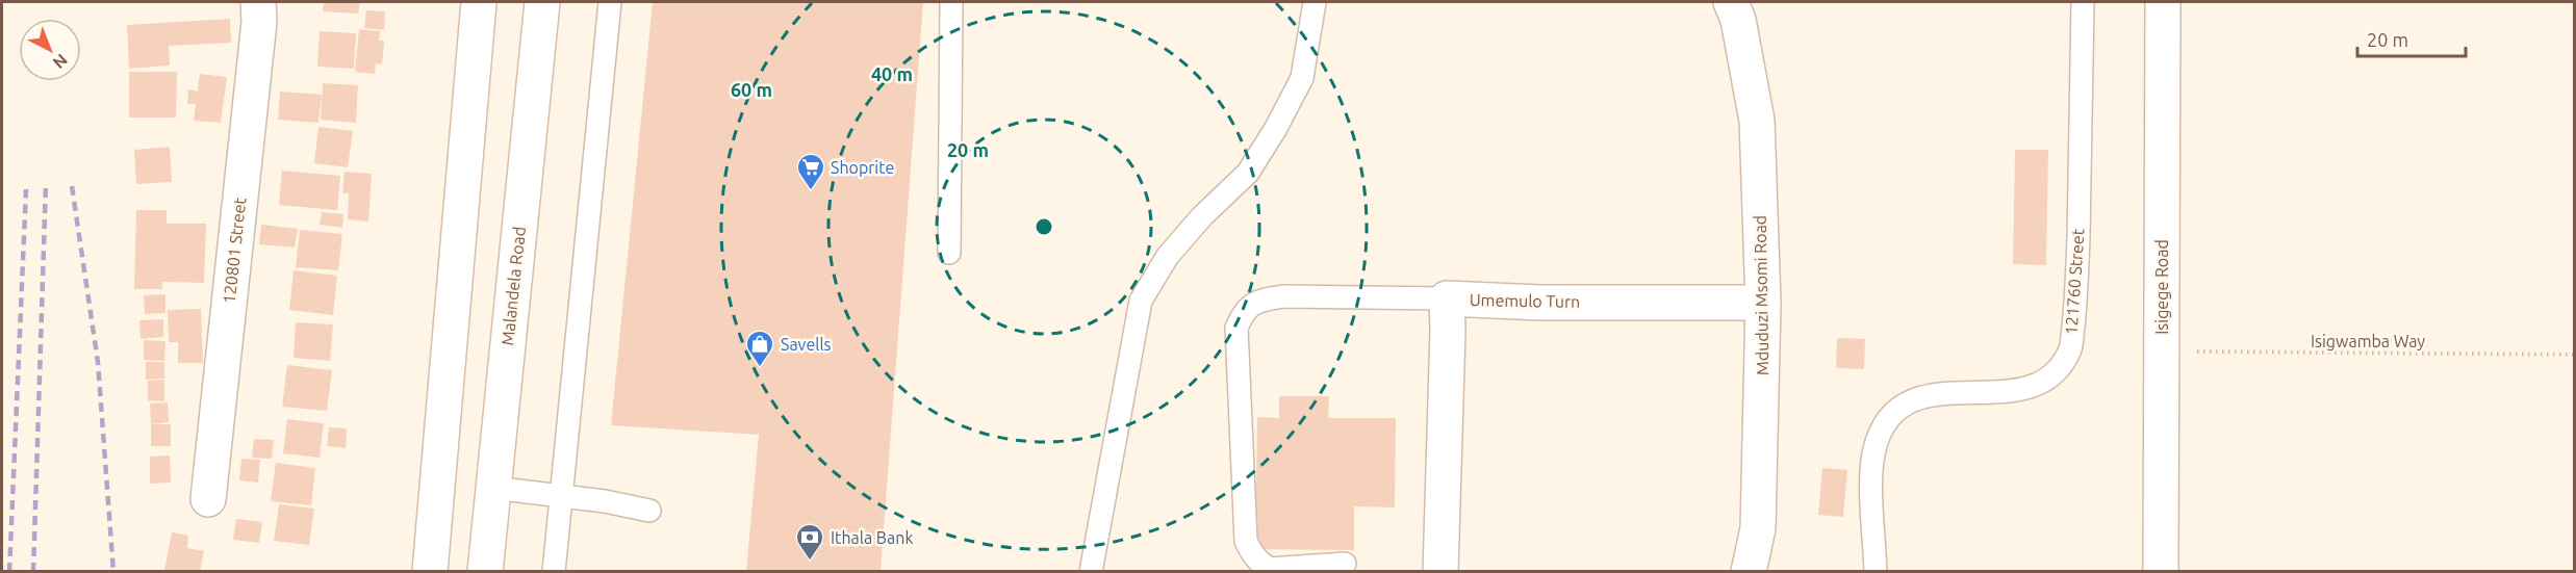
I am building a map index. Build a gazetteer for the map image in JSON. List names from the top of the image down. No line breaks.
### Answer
{"streets":{"street":["120801 Street","Malandela Road","Isigege Road","Mduduzi Msomi Road","Umemulo Turn"],"lane":["121760 Street"],"path":["Isigwamba Way"]},"crossings":[["Isigege Road","Isigwamba Way"],["Mduduzi Msomi Road","Umemulo Turn"]],"places":{"supermarket":["Shoprite"],"shop":["Savells"],"bank":["Ithala Bank"]},"scale_bar":"20 m","north":"bottom right","rings":["40 m","60 m","20 m"]}
